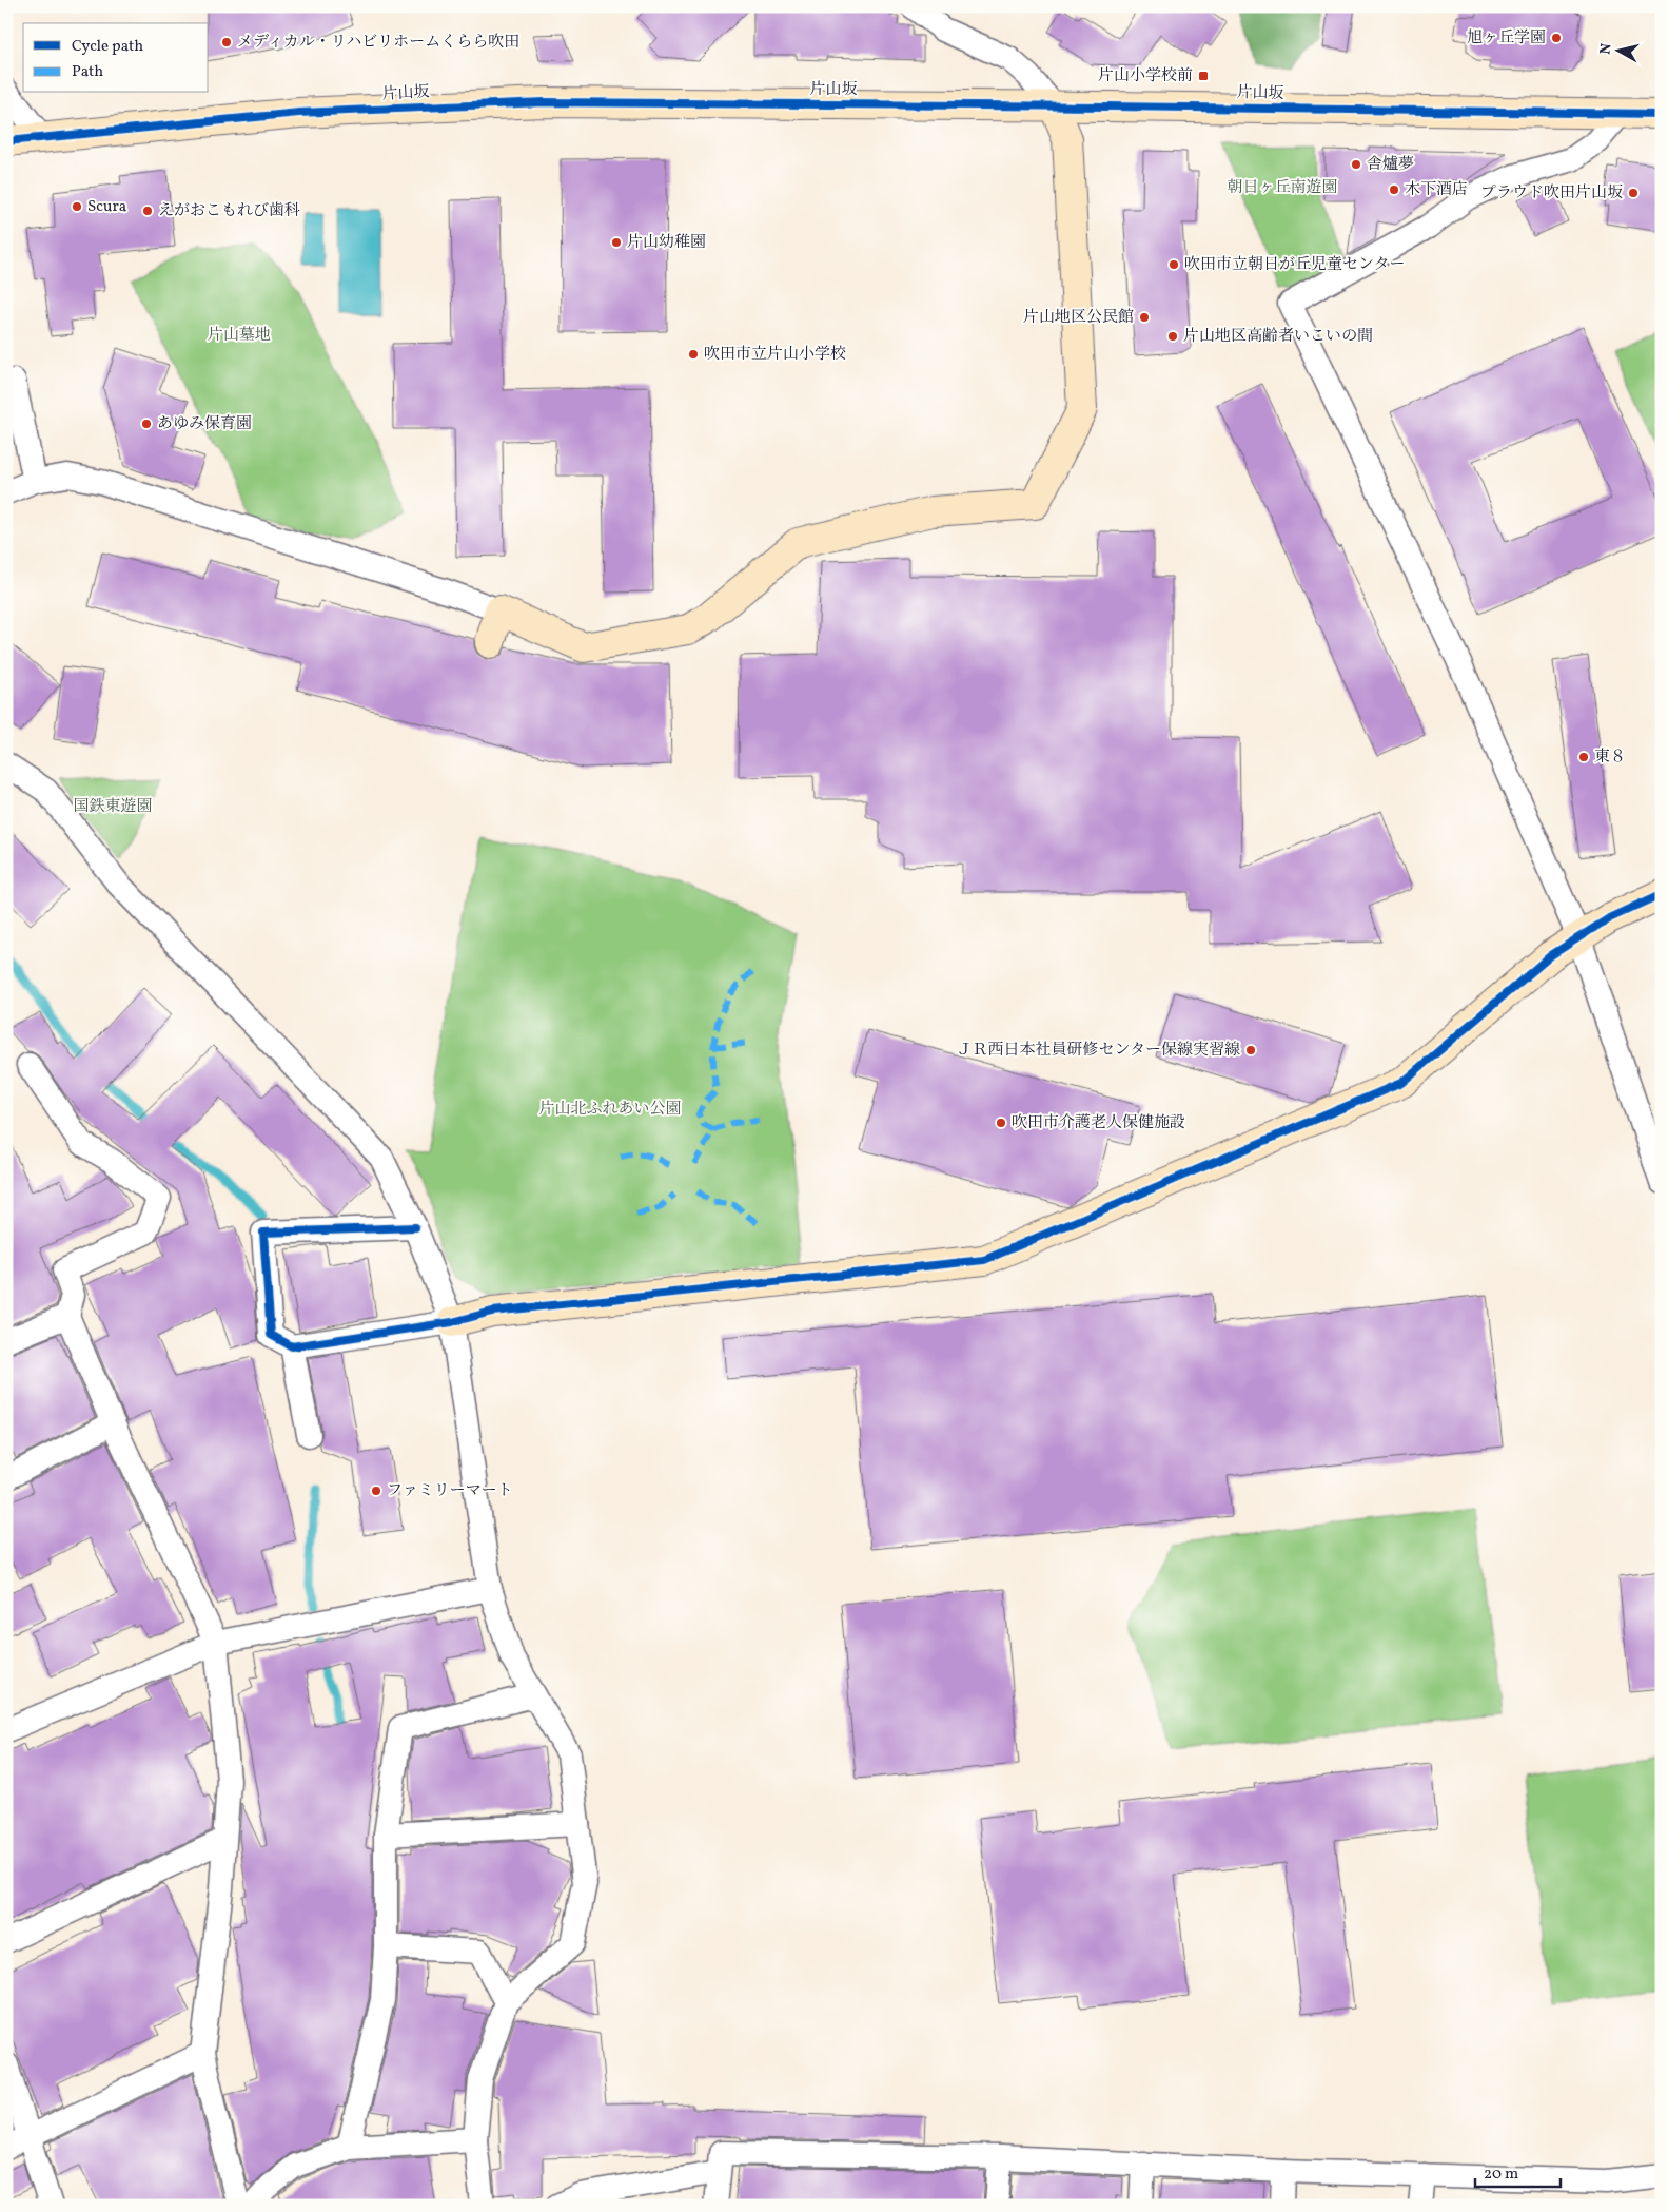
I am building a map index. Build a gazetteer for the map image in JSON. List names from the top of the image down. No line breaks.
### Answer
{"streets":{"street":["片山坂"]},"parks":["朝日ヶ丘南遊園","片山墓地","国鉄東遊園","片山北ふれあい公園"],"places":{"other":["旭ヶ丘学園","メディカル・リハビリホームくらら吹田","舎爐夢","木下酒店","プラウド吹田片山坂","Scura","えがおこもれび歯科","片山幼稚園","吹田市立朝日が丘児童センター","片山地区公民館","片山地区高齢者いこいの間","吹田市立片山小学校","あゆみ保育園","東８","ＪＲ西日本社員研修センター保線実習線","吹田市介護老人保健施設","ファミリーマート"],"transit":["片山小学校前"]},"legend":["Cycle path","Path"],"scale_bar":"20 m","north":"left"}
